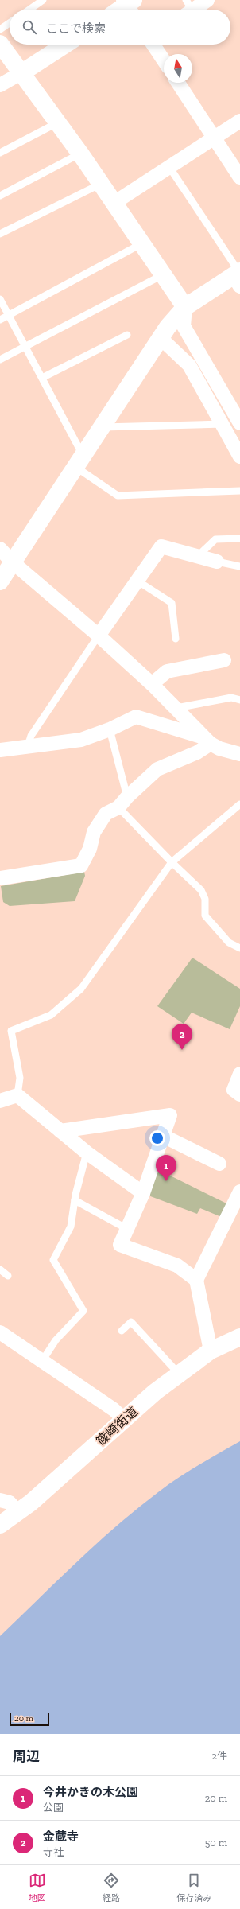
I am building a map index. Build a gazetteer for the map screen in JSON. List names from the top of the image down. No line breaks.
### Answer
{"streets":{"street":["篠崎街道"]},"scale_bar":"20 m","north":"top","page":{"search":"ここで検索","pins":["2","1"],"scale":"20 m","heading":["周辺","2件"],"list":[{"mark":"1","name":"今井かきの木公園","note":"公園","value":"20 m"},{"mark":"2","name":"金蔵寺","note":"寺社","value":"50 m"}],"nav":["地図","経路","保存済み"]}}
